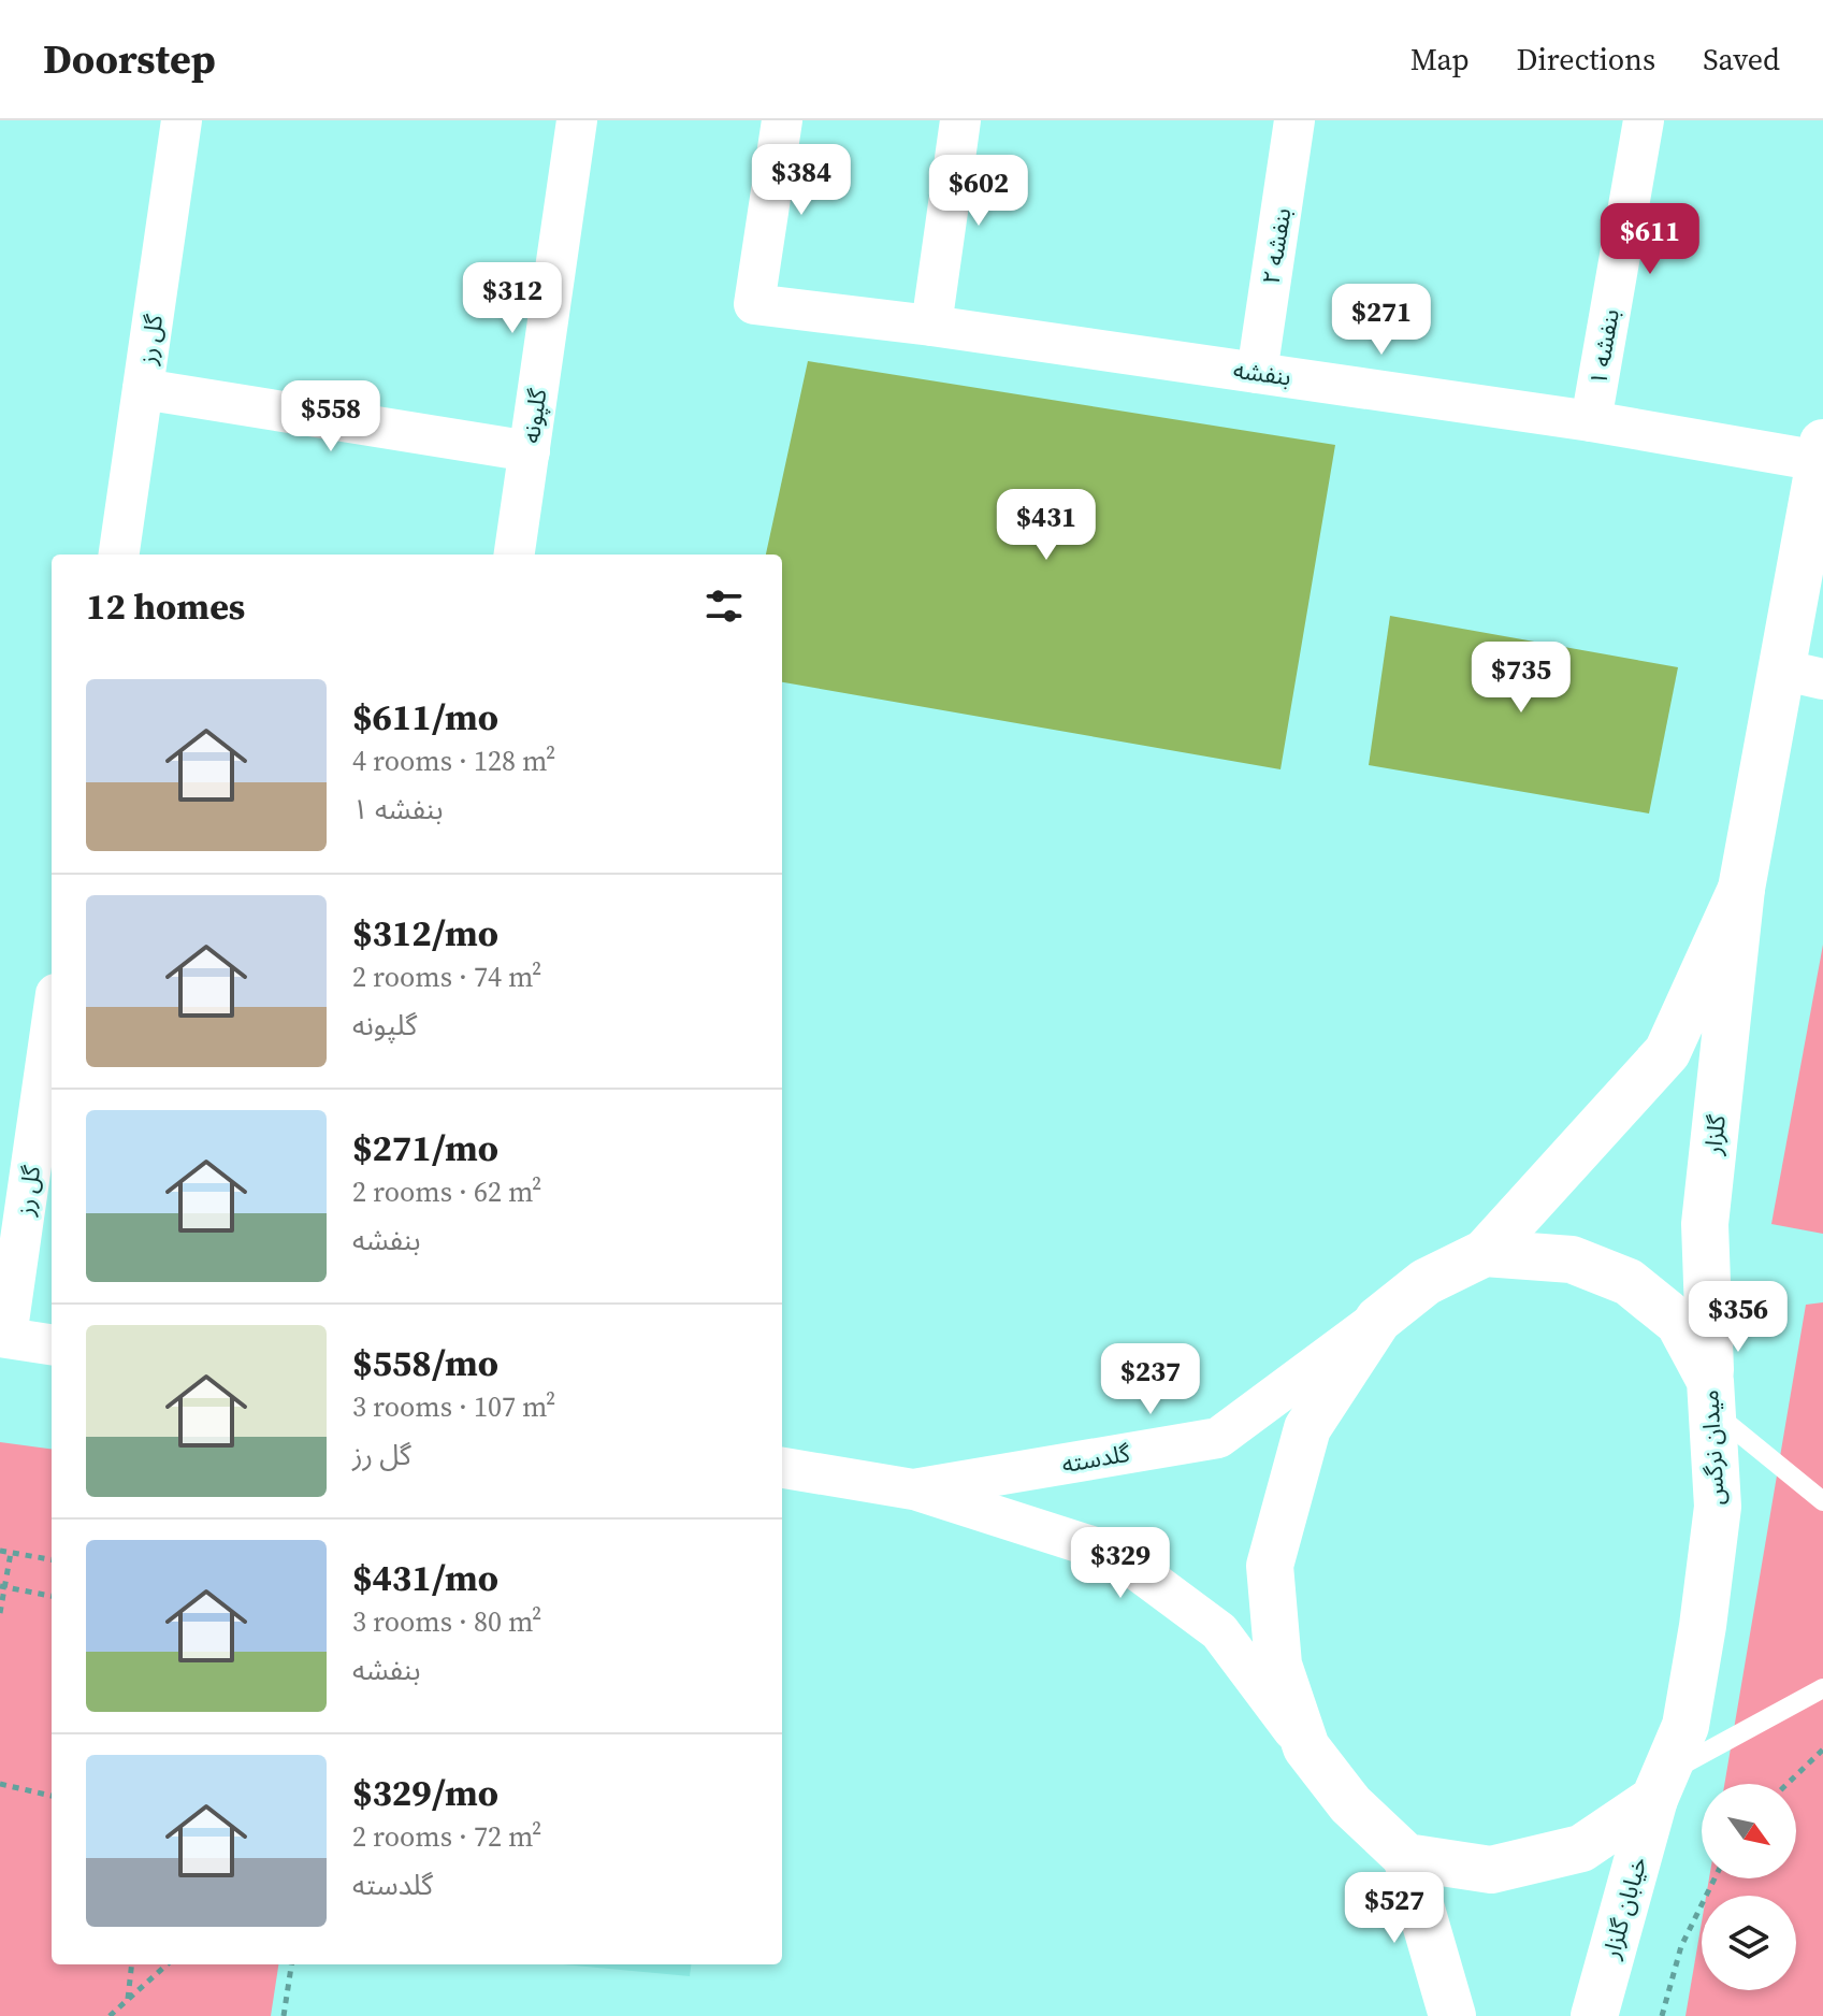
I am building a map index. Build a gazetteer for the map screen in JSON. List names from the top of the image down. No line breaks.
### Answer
{"streets":{"street":["بنفشه ۲","گل رز","بنفشه ۱","بنفشه","گلپونه","گلزار","میدان نرگس","گلدسته","خیابان گلزار"]},"crossings":[["بنفشه ۲","بنفشه"],["بنفشه ۱","بنفشه"],["بنفشه","گلزار"],["گلزار","میدان نرگس"],["میدان نرگس","خیابان گلزار"]],"north":"bottom right","page":{"header":"Doorstep","nav":["Map","Directions","Saved"],"price":["$384","$602","$611","$312","$271","$558","$431","$735","$356","$237","$329","$527"],"heading":"12 homes","list":[{"name":"$611/mo","note":"4 rooms · 128 m² · بنفشه ۱"},{"name":"$312/mo","note":"2 rooms · 74 m² · گلپونه"},{"name":"$271/mo","note":"2 rooms · 62 m² · بنفشه"},{"name":"$558/mo","note":"3 rooms · 107 m² · گل رز"},{"name":"$431/mo","note":"3 rooms · 80 m² · بنفشه"},{"name":"$329/mo","note":"2 rooms · 72 m² · گلدسته"}]}}
